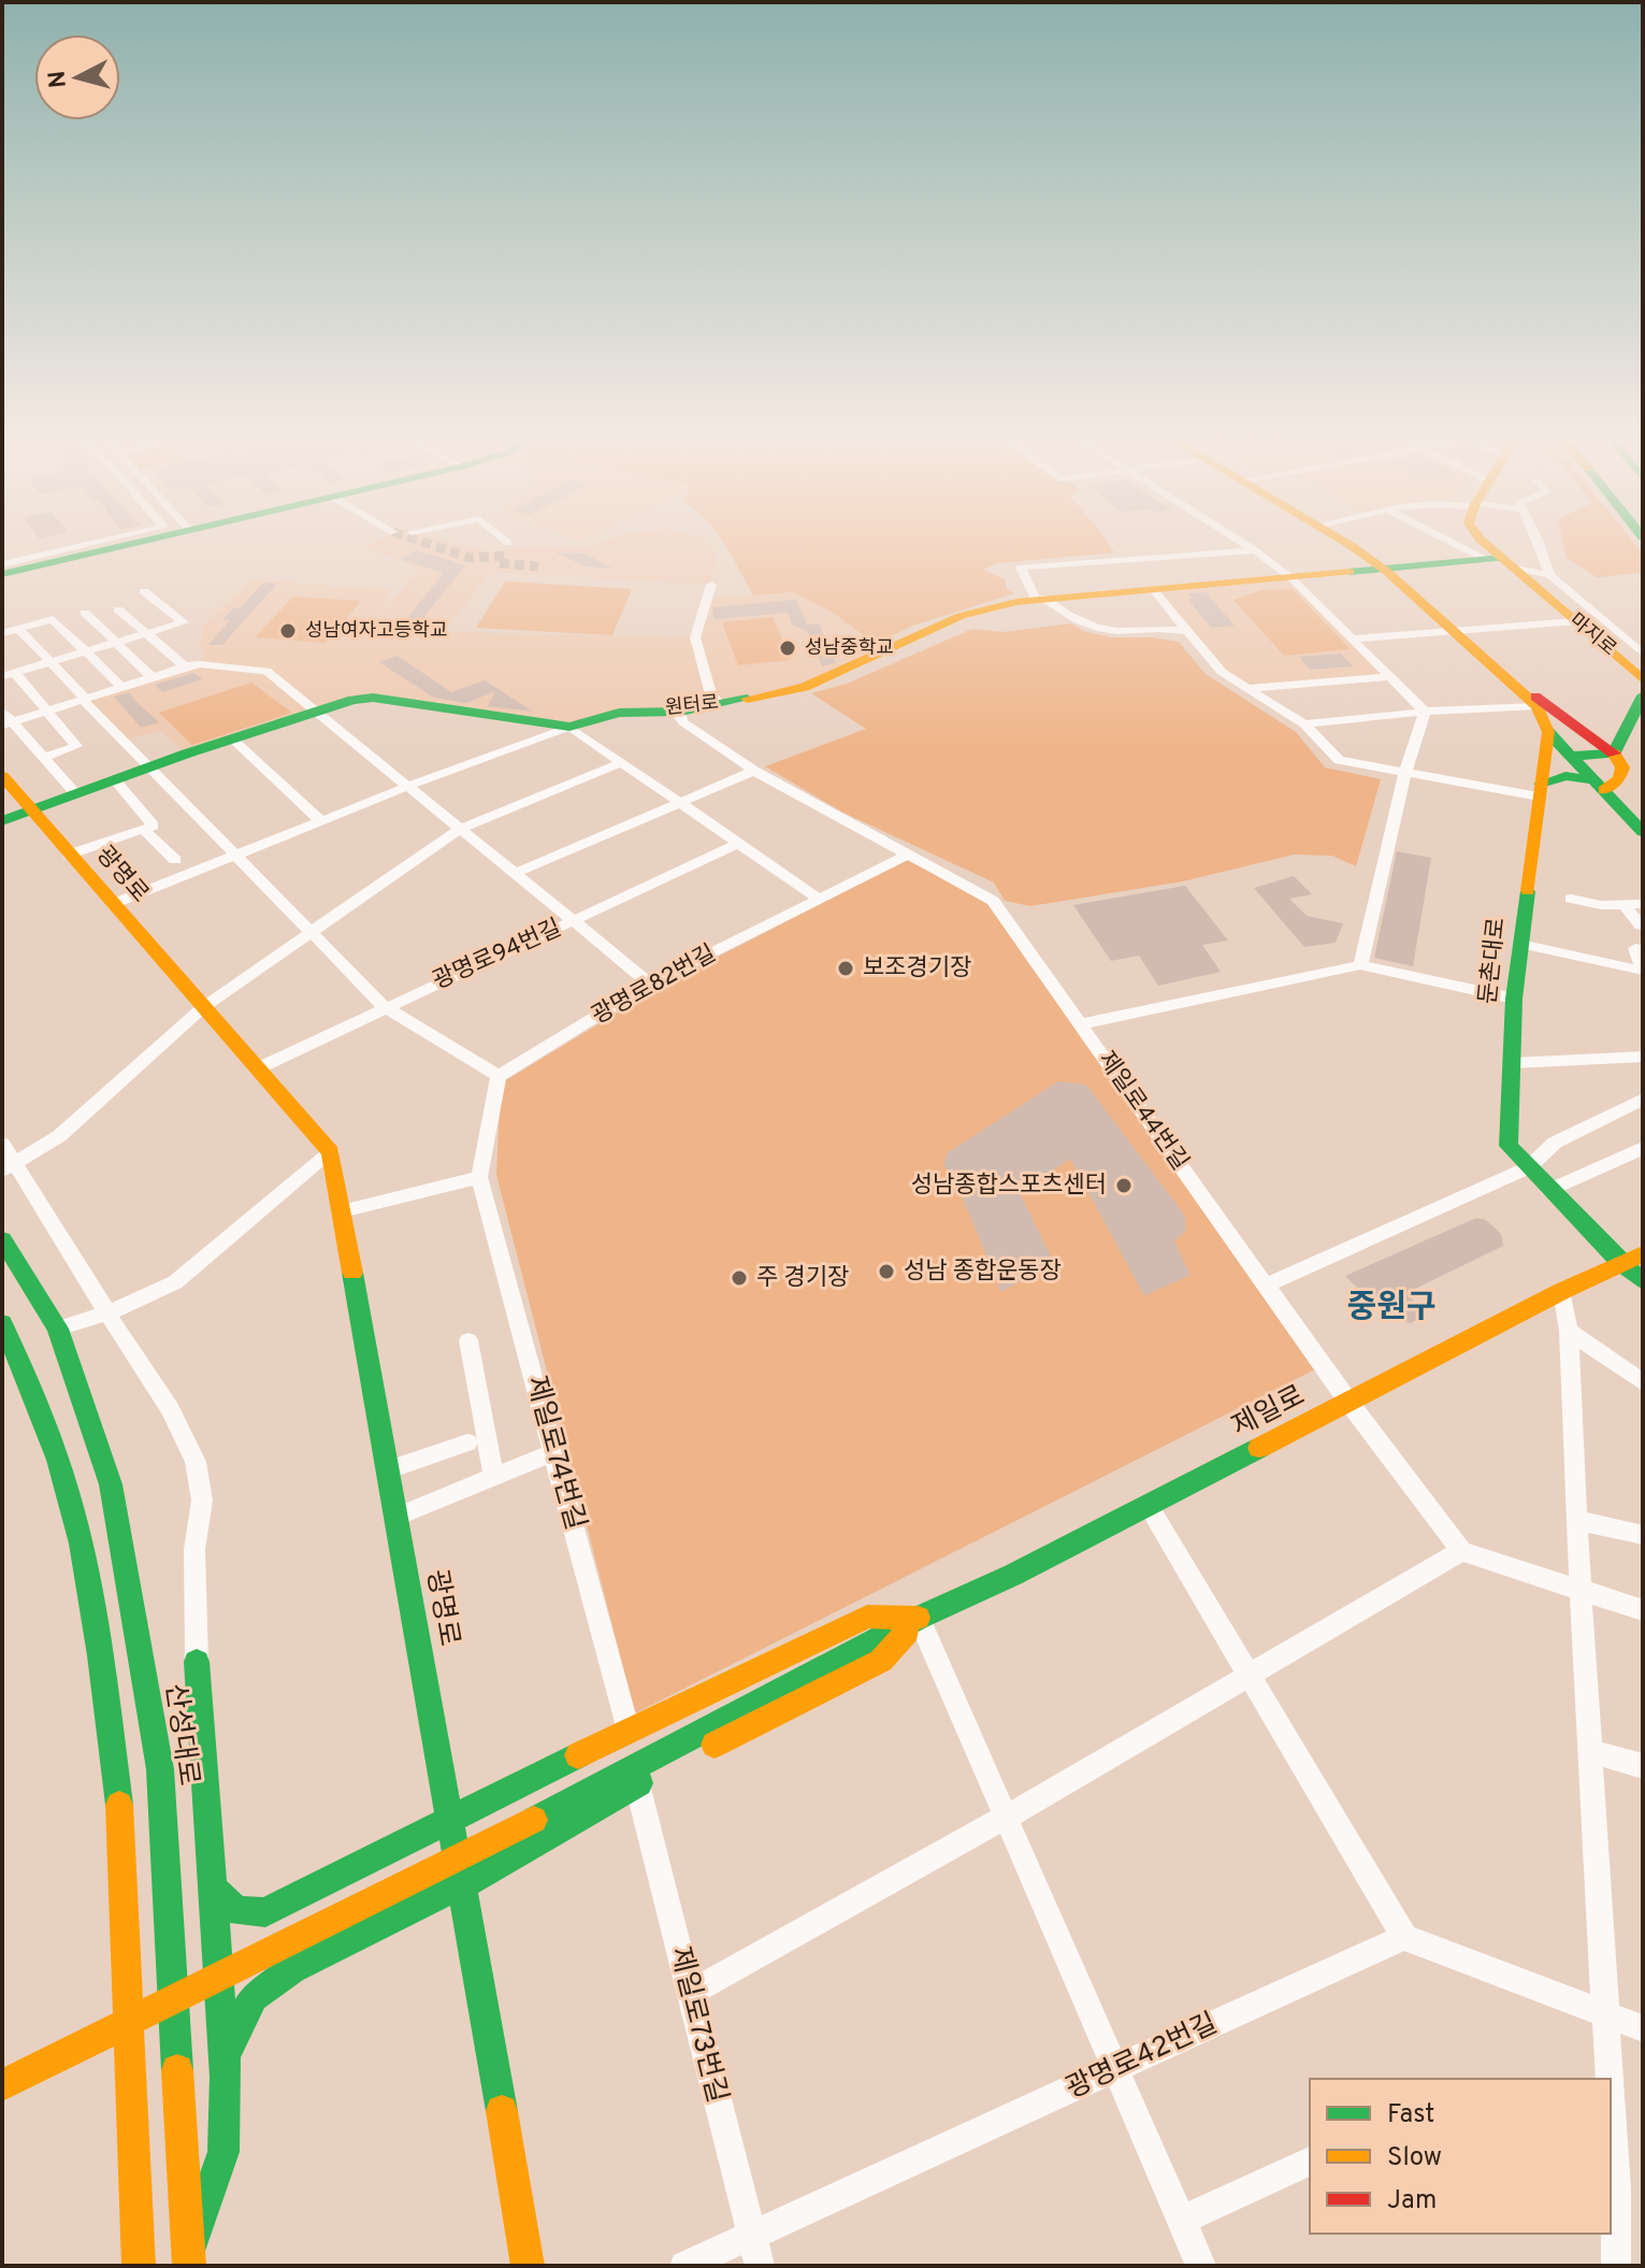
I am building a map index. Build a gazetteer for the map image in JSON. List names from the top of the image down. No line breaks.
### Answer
{"streets":{"main road":["마지로","원터로","광명로","둔촌대로","제일로","산성대로"],"street":["광명로94번길","광명로82번길","제일로44번길","제일로74번길","제일로73번길","광명로42번길"]},"crossings":[["원터로","광명로"],["원터로","제일로44번길"],["광명로","광명로94번길"],["둔촌대로","제일로"],["광명로82번길","제일로44번길"],["제일로44번길","제일로"],["제일로73번길","광명로42번길"]],"districts":["중원구"],"places":["성남여자고등학교","성남중학교","보조경기장","성남종합스포츠센터","성남 종합운동장","주 경기장"],"legend":["Fast","Slow","Jam"],"north":"left"}
